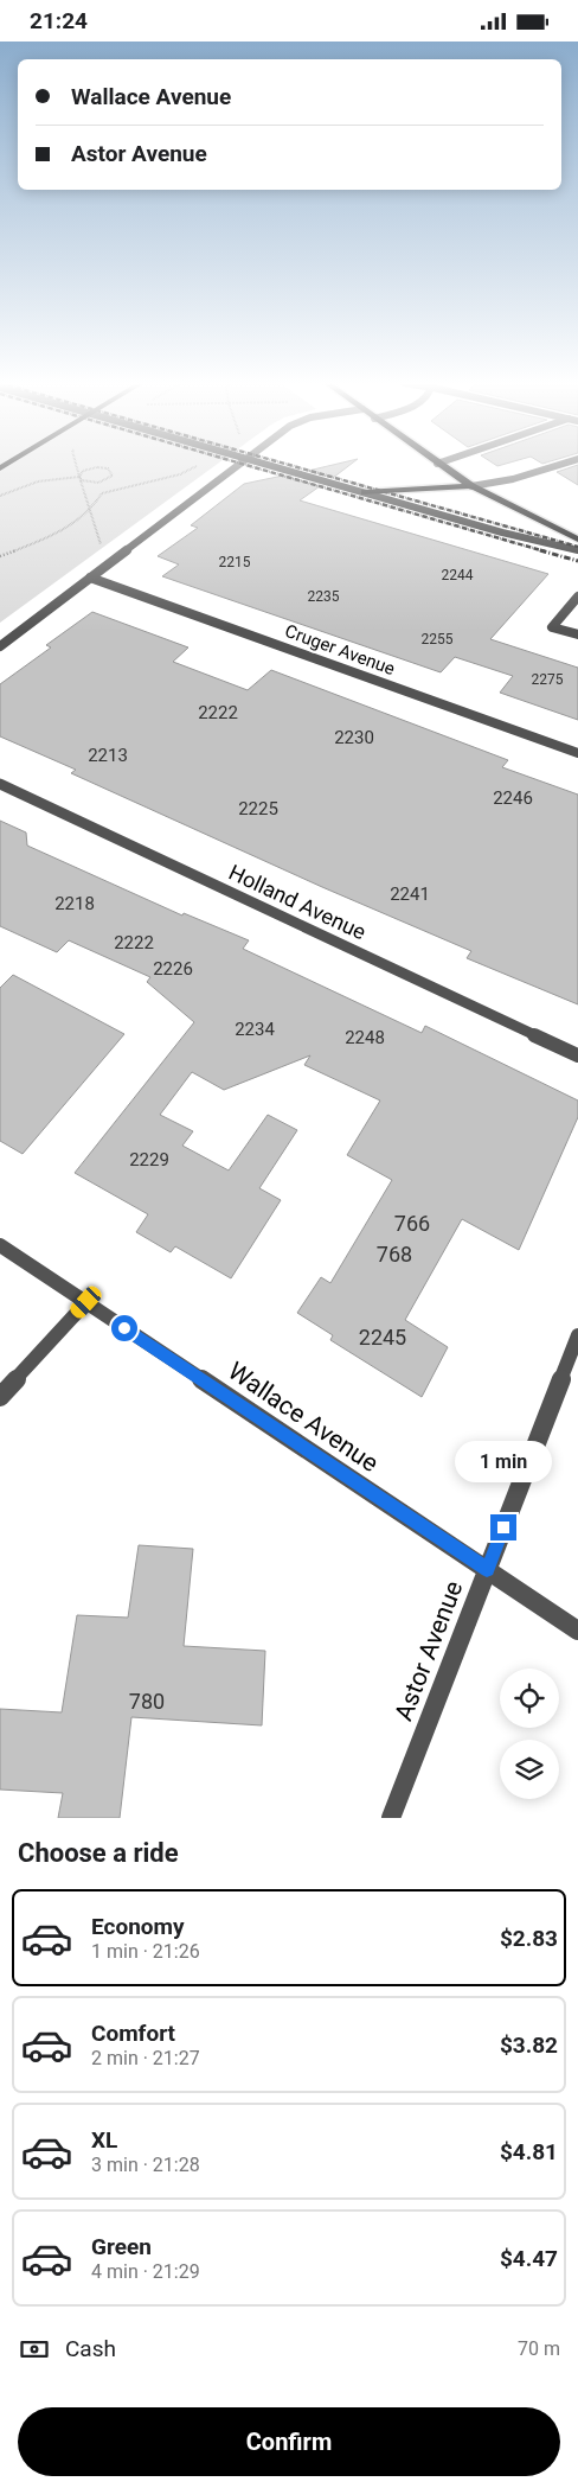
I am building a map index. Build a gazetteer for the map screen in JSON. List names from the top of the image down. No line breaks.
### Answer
{"streets":{"street":["Cruger Avenue","Holland Avenue","Wallace Avenue","Astor Avenue"]},"crossings":[["Wallace Avenue","Astor Avenue"]],"house_numbers":["2215","2244","2235","2255","2275","2222","2230","2213","2246","2225","2241","2218","2222","2226","2234","2248","2229","766","768","2245","780"],"page":{"status":"21:24","banner":["Wallace Avenue","Astor Avenue"],"bubble":"1 min","heading":"Choose a ride","list":[{"name":"Economy","note":"1 min · 21:26","value":"$2.83"},{"name":"Comfort","note":"2 min · 21:27","value":"$3.82"},{"name":"XL","note":"3 min · 21:28","value":"$4.81"},{"name":"Green","note":"4 min · 21:29","value":"$4.47"}],"pay":["Cash","70 m"],"buttons":"Confirm"}}
